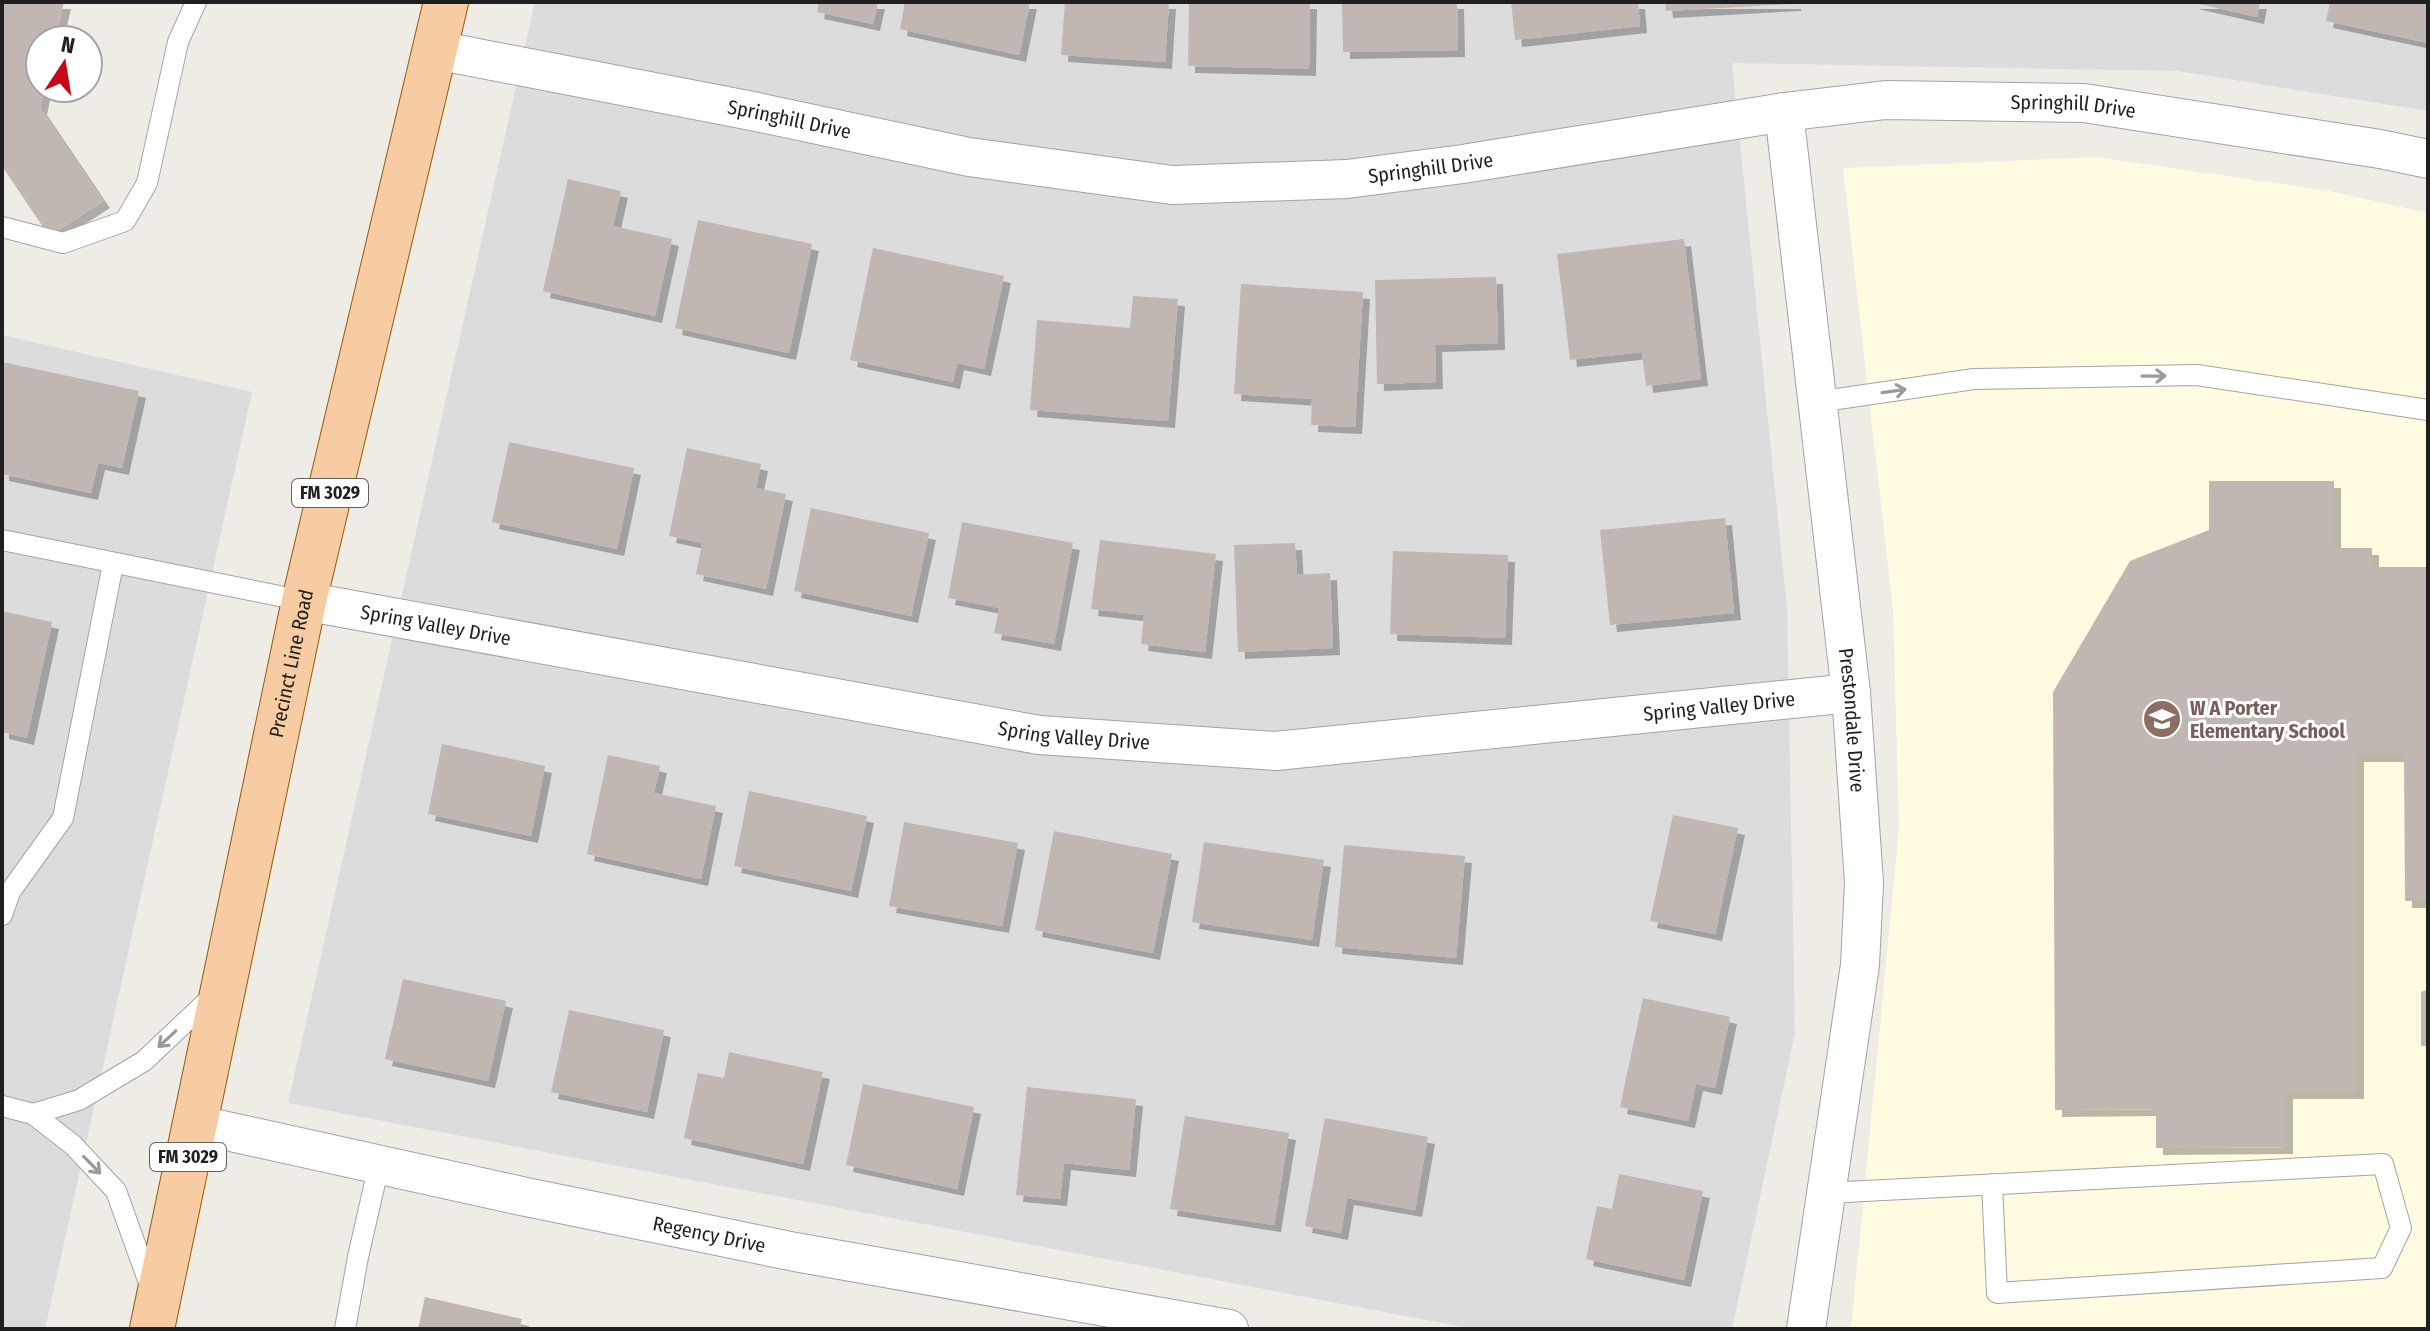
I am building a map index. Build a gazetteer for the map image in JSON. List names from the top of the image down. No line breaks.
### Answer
{"streets":{"main road":["FM 3029","Precinct Line Road"],"street":["Springhill Drive","Spring Valley Drive","Prestondale Drive","Regency Drive"]},"crossings":[["Springhill Drive","Precinct Line Road"],["Springhill Drive","Prestondale Drive"],["Spring Valley Drive","Precinct Line Road"],["Spring Valley Drive","Prestondale Drive"],["Precinct Line Road","Regency Drive"]],"places":{"school or university":["W A Porter Elementary School"]},"north":"top"}
